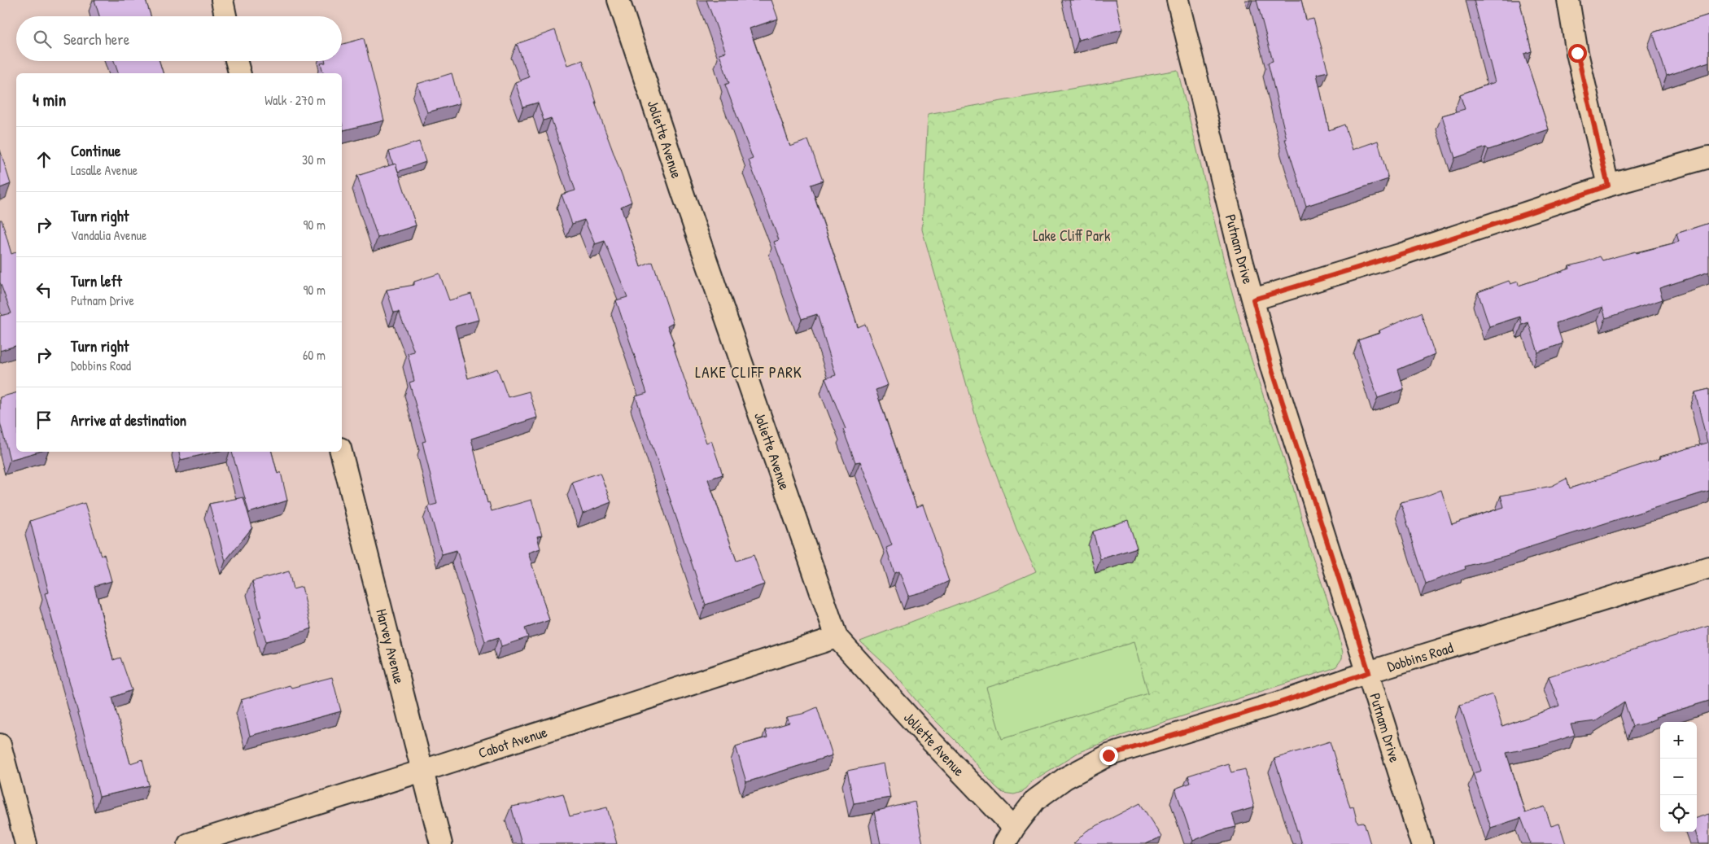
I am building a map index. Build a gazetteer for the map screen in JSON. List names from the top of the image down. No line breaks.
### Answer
{"streets":{"street":["Joliette Avenue","Putnam Drive","Harvey Avenue","Dobbins Road","Cabot Avenue"]},"crossings":[["Joliette Avenue","Dobbins Road"],["Joliette Avenue","Cabot Avenue"],["Putnam Drive","Dobbins Road"],["Harvey Avenue","Cabot Avenue"]],"districts":["LAKE CLIFF PARK"],"parks":["Lake Cliff Park"],"page":{"search":"Search here","heading":["4 min","Walk · 270 m"],"list":[["Continue","Lasalle Avenue","30 m"],["Turn right","Vandalia Avenue","90 m"],["Turn left","Putnam Drive","90 m"],["Turn right","Dobbins Road","60 m"],"Arrive at destination"],"map_buttons":["+","−"]}}
